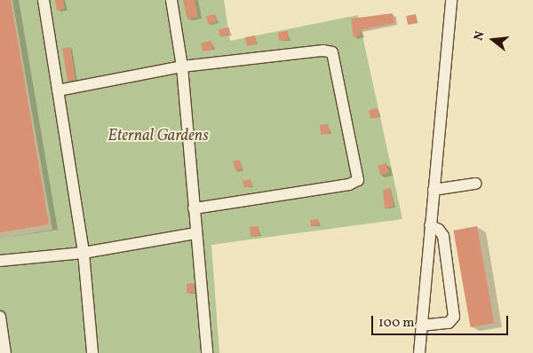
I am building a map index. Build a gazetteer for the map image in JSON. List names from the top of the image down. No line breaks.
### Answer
{"parks":["Eternal Gardens"],"scale_bar":"100 m","north":"left"}
